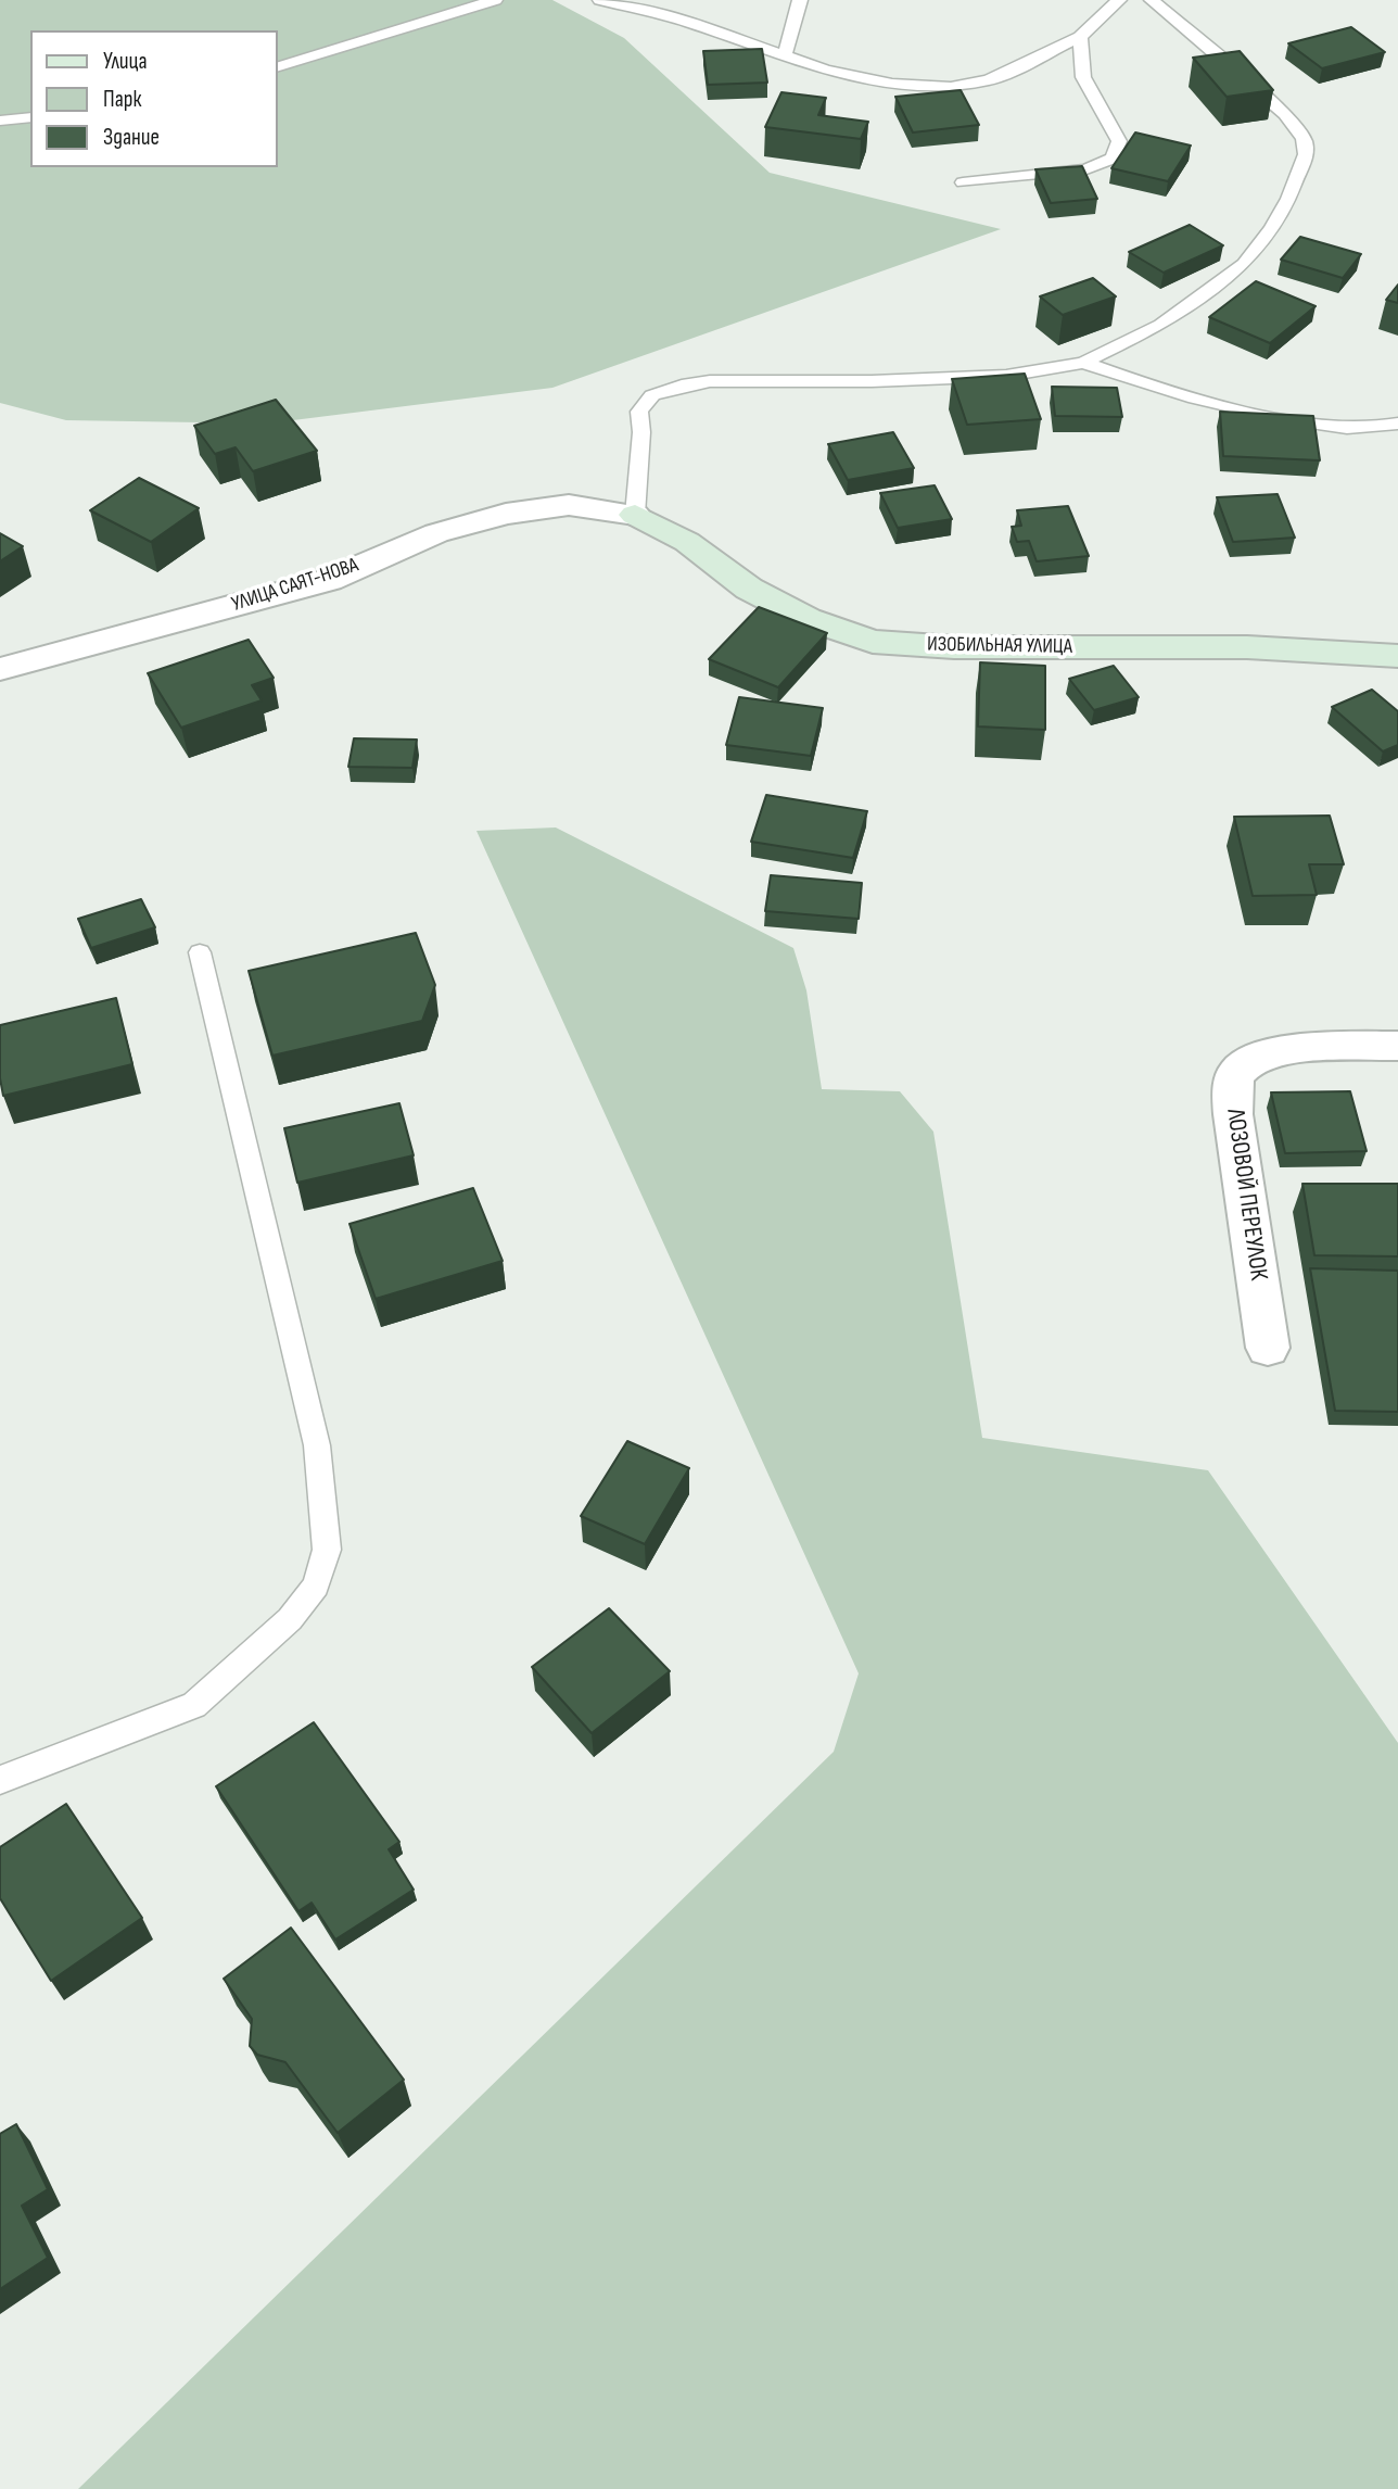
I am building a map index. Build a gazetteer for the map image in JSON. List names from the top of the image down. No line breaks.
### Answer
{"streets":{"street":["УЛИЦА САЯТ-НОВА","ИЗОБИЛЬНАЯ УЛИЦА","ЛОЗОВОЙ ПЕРЕУЛОК"]},"crossings":[["УЛИЦА САЯТ-НОВА","ИЗОБИЛЬНАЯ УЛИЦА"]],"legend":["Улица","Парк","Здание"]}
